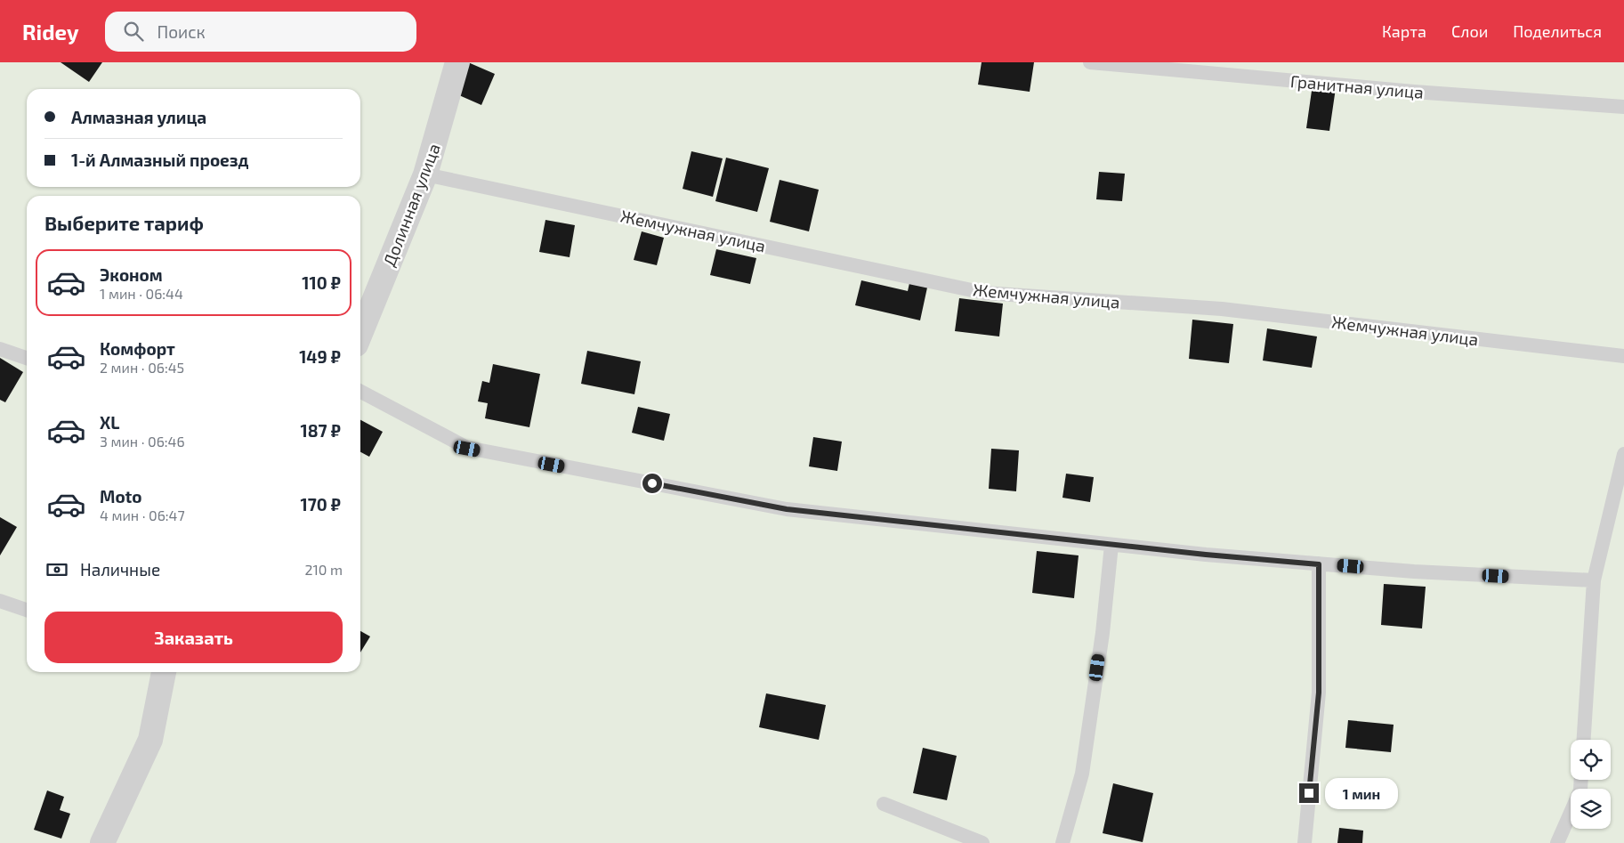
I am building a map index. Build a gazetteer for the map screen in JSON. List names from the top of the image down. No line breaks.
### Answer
{"streets":{"street":["Долинная улица"],"lane":["Гранитная улица","Жемчужная улица"]},"crossings":[["Долинная улица","Жемчужная улица"]],"page":{"header":"Ridey","search":"Поиск","nav":["Карта","Слои","Поделиться"],"banner":["Алмазная улица","1-й Алмазный проезд"],"heading":"Выберите тариф","list":[{"name":"Эконом","note":"1 мин · 06:44","value":"110 ₽"},{"name":"Комфорт","note":"2 мин · 06:45","value":"149 ₽"},{"name":"XL","note":"3 мин · 06:46","value":"187 ₽"},{"name":"Moto","note":"4 мин · 06:47","value":"170 ₽"}],"pay":["Наличные","210 m"],"buttons":"Заказать","bubble":"1 мин"}}
